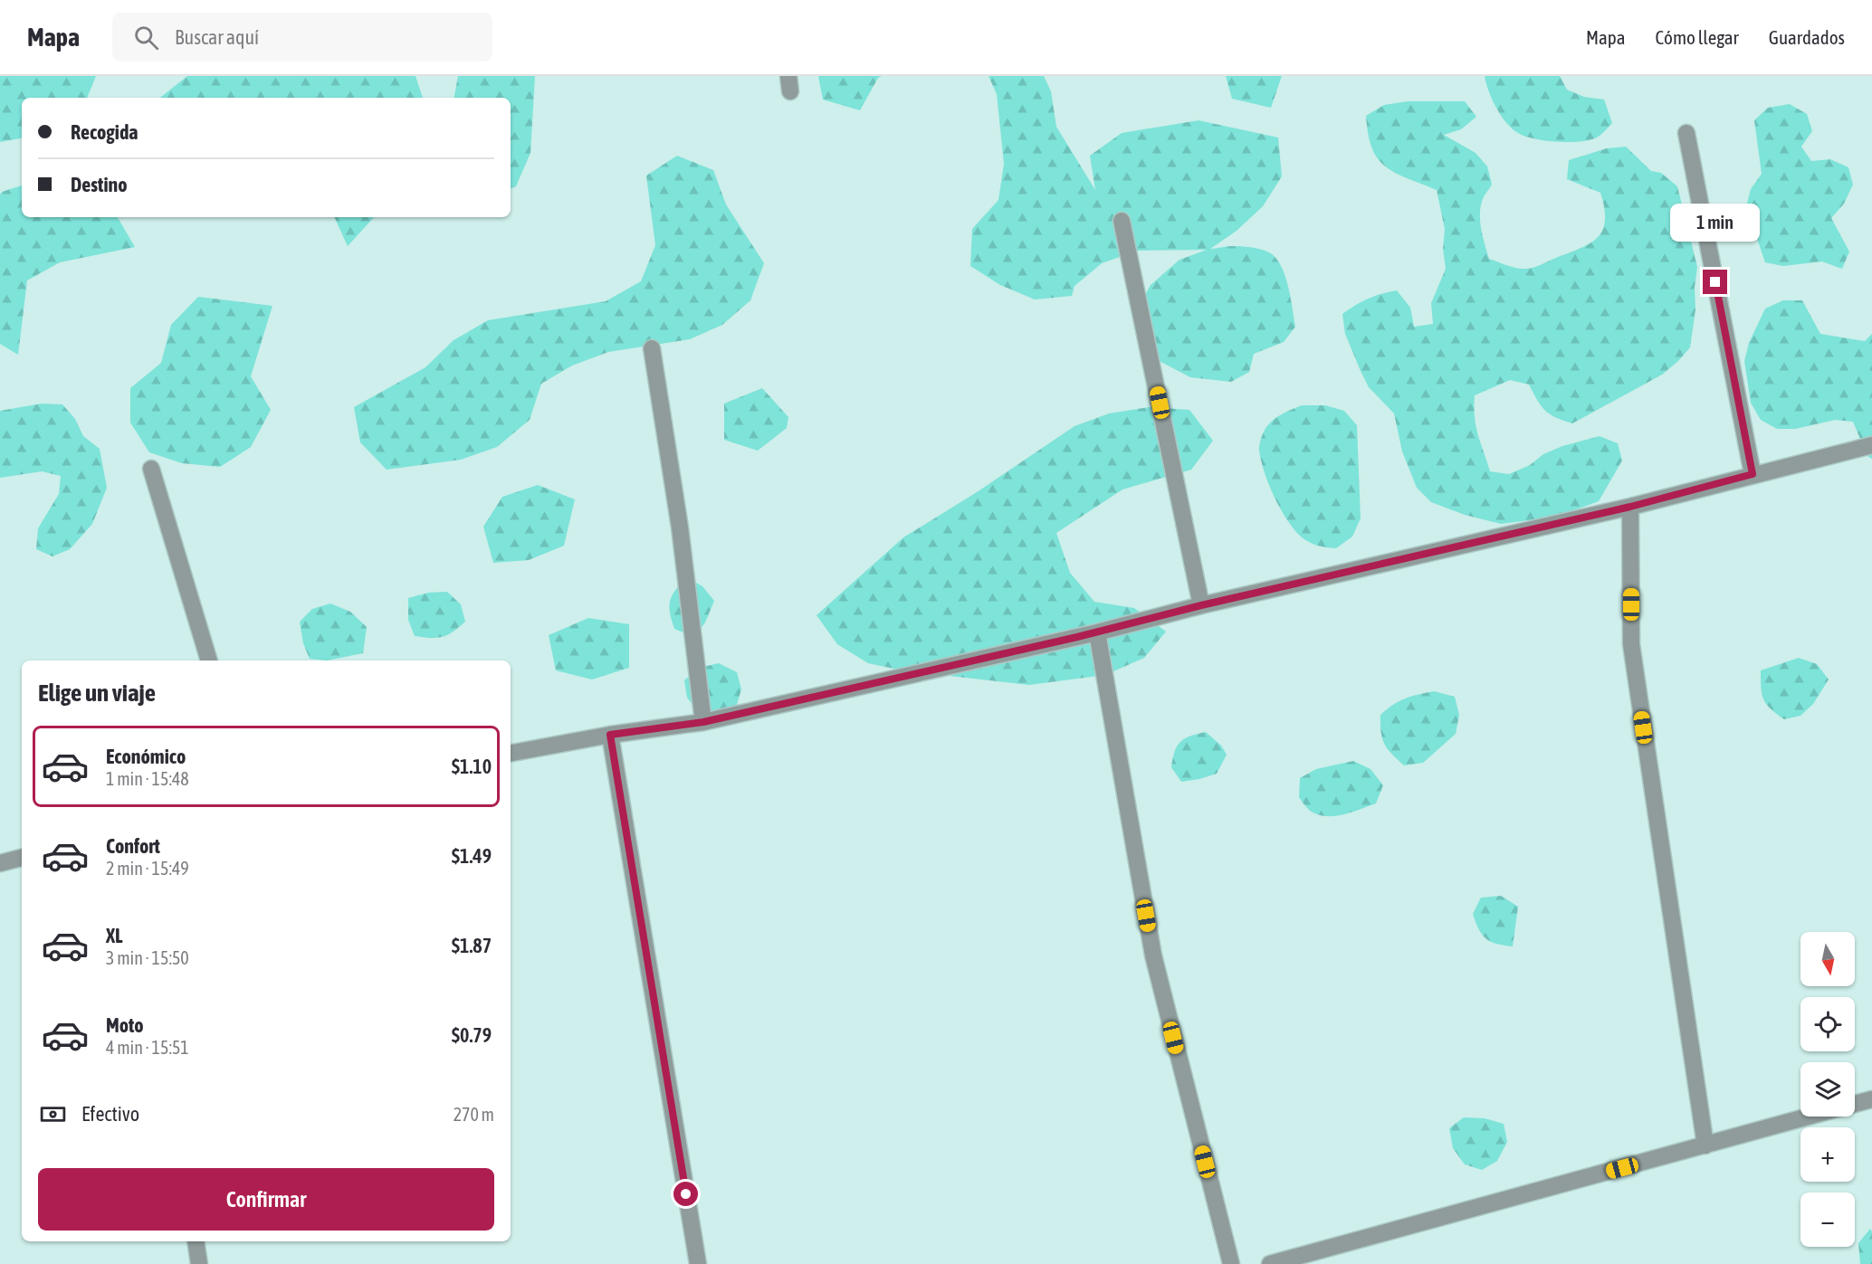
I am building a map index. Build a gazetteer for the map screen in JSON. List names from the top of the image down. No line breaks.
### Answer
{"north":"bottom","page":{"header":"Mapa","search":"Buscar aquí","nav":["Mapa","Cómo llegar","Guardados"],"banner":["Recogida","Destino"],"bubble":"1 min","heading":"Elige un viaje","list":[{"name":"Económico","note":"1 min · 15:48","value":"$1.10"},{"name":"Confort","note":"2 min · 15:49","value":"$1.49"},{"name":"XL","note":"3 min · 15:50","value":"$1.87"},{"name":"Moto","note":"4 min · 15:51","value":"$0.79"}],"map_buttons":["+","−"],"pay":["Efectivo","270 m"],"buttons":"Confirmar"}}
